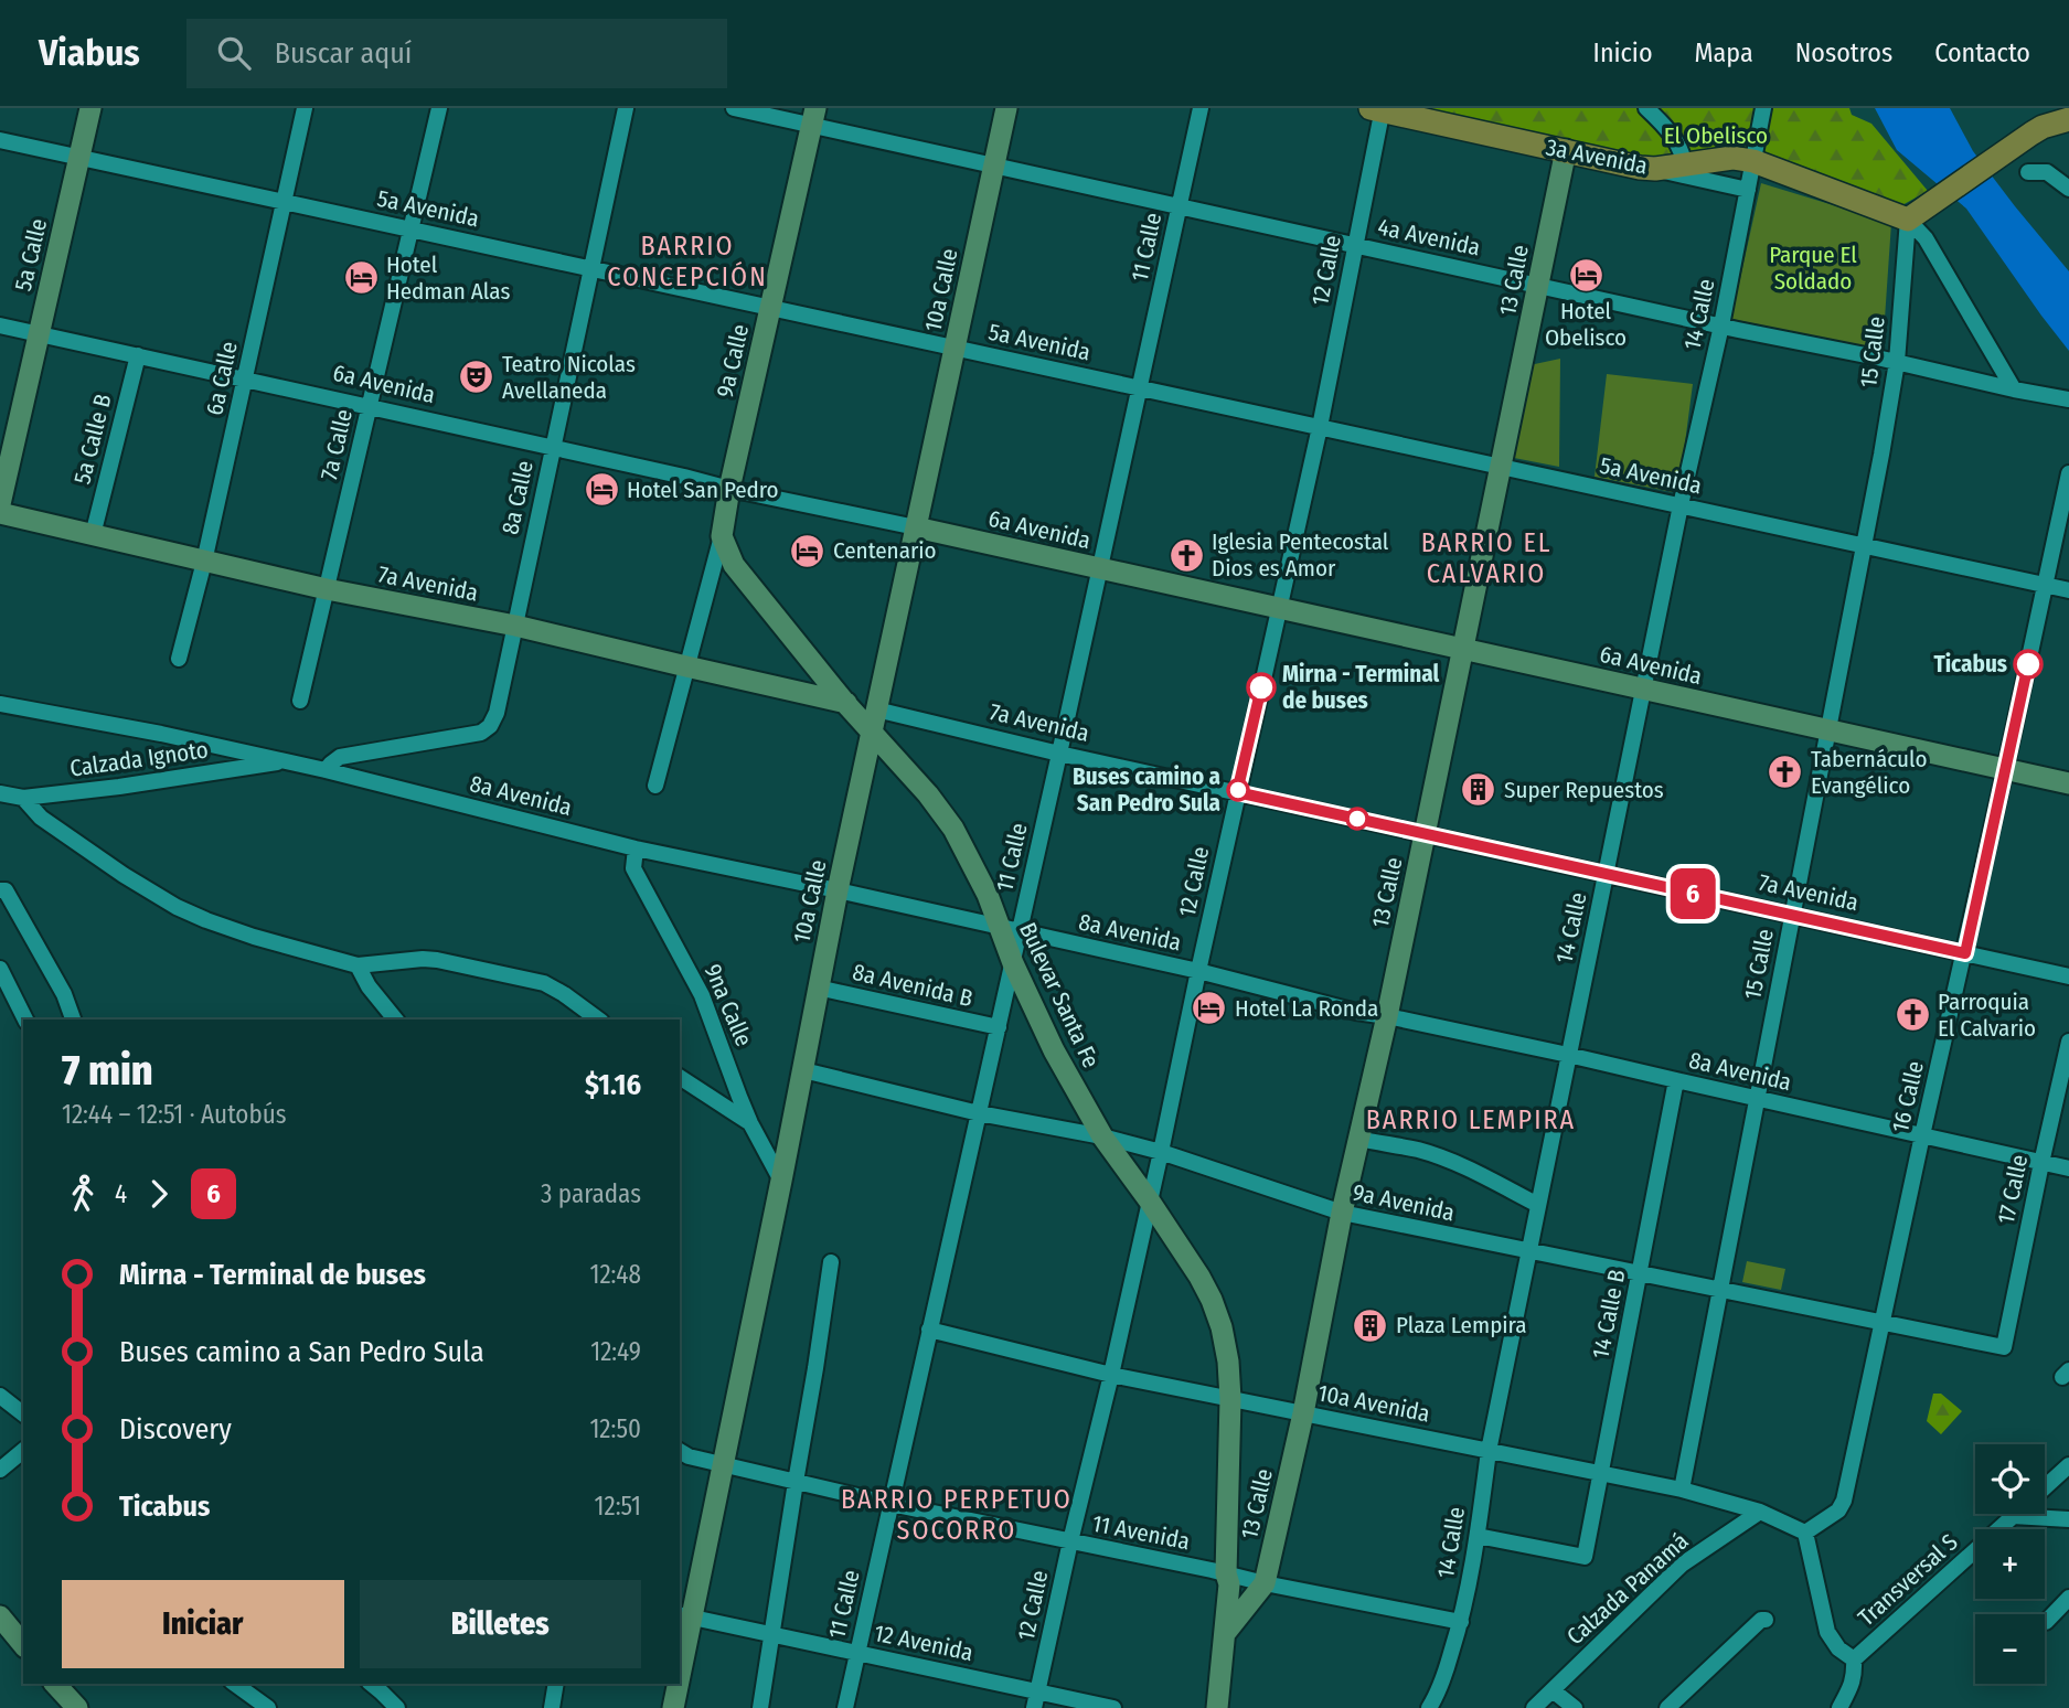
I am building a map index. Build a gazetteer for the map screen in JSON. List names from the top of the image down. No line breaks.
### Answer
{"streets":{"main road":["3a Avenida"],"street":["5a Avenida","4a Avenida","11 Calle","5a Calle","12 Calle","13 Calle","10a Calle","14 Calle","15 Calle","9a Calle","6a Calle","6a Avenida","5a Calle B","7a Calle","8a Calle","7a Avenida","Calzada Ignoto","8a Avenida","8a Avenida B","Bulevar Santa Fe","9na Calle","16 Calle","17 Calle","9a Avenida","14 Calle B","10a Avenida","11 Avenida","Transversal S","Calzada Panamá","12 Avenida"]},"crossings":[["3a Avenida","12 Calle"],["3a Avenida","13 Calle"],["3a Avenida","14 Calle"],["3a Avenida","15 Calle"],["5a Avenida","11 Calle"],["5a Avenida","5a Calle"],["5a Avenida","12 Calle"],["5a Avenida","13 Calle"],["5a Avenida","10a Calle"],["5a Avenida","14 Calle"],["5a Avenida","15 Calle"],["5a Avenida","9a Calle"],["5a Avenida","6a Calle"],["5a Avenida","7a Calle"],["5a Avenida","8a Calle"],["5a Avenida","16 Calle"],["4a Avenida","11 Calle"],["4a Avenida","12 Calle"],["4a Avenida","13 Calle"],["4a Avenida","10a Calle"],["4a Avenida","14 Calle"],["4a Avenida","15 Calle"],["4a Avenida","9a Calle"],["11 Calle","6a Avenida"],["11 Calle","7a Avenida"],["11 Calle","8a Avenida"],["11 Calle","8a Avenida B"],["11 Calle","Bulevar Santa Fe"],["11 Calle","9a Avenida"],["11 Calle","10a Avenida"],["11 Calle","11 Avenida"],["11 Calle","12 Avenida"],["5a Calle","6a Avenida"],["12 Calle","6a Avenida"],["12 Calle","7a Avenida"],["12 Calle","8a Avenida"],["12 Calle","Bulevar Santa Fe"],["12 Calle","9a Avenida"],["12 Calle","10a Avenida"],["12 Calle","11 Avenida"],["12 Calle","12 Avenida"],["13 Calle","6a Avenida"],["13 Calle","7a Avenida"],["13 Calle","8a Avenida"],["13 Calle","Bulevar Santa Fe"],["13 Calle","9a Avenida"],["13 Calle","10a Avenida"],["13 Calle","11 Avenida"],["10a Calle","6a Avenida"],["10a Calle","7a Avenida"],["10a Calle","8a Avenida"],["10a Calle","8a Avenida B"],["10a Calle","Bulevar Santa Fe"],["10a Calle","9na Calle"],["10a Calle","9a Avenida"],["10a Calle","11 Avenida"],["10a Calle","12 Avenida"],["14 Calle","6a Avenida"],["14 Calle","7a Avenida"],["14 Calle","8a Avenida"],["14 Calle","9a Avenida"],["14 Calle","14 Calle B"],["14 Calle","10a Avenida"],["14 Calle","11 Avenida"],["15 Calle","6a Avenida"],["15 Calle","7a Avenida"],["15 Calle","8a Avenida"],["15 Calle","9a Avenida"],["15 Calle","10a Avenida"],["9a Calle","6a Avenida"],["6a Calle","6a Avenida"],["6a Calle","7a Avenida"],["6a Avenida","5a Calle B"],["6a Avenida","7a Calle"],["6a Avenida","8a Calle"],["6a Avenida","16 Calle"],["5a Calle B","7a Avenida"],["7a Calle","7a Avenida"],["8a Calle","7a Avenida"],["8a Calle","8a Avenida"],["7a Avenida","Bulevar Santa Fe"],["7a Avenida","16 Calle"],["Calzada Ignoto","8a Avenida"],["8a Avenida","Bulevar Santa Fe"],["8a Avenida","9na Calle"],["8a Avenida","16 Calle"],["8a Avenida","17 Calle"],["8a Avenida","14 Calle B"],["Bulevar Santa Fe","9a Avenida"],["Bulevar Santa Fe","10a Avenida"],["Bulevar Santa Fe","11 Avenida"],["16 Calle","9a Avenida"],["16 Calle","10a Avenida"],["17 Calle","9a Avenida"],["9a Avenida","14 Calle B"],["14 Calle B","10a Avenida"],["10a Avenida","Calzada Panamá"]],"districts":["BARRIO CONCEPCIÓN","BARRIO EL CALVARIO","BARRIO LEMPIRA","BARRIO PERPETUO SOCORRO"],"parks":["El Obelisco","Parque El Soldado"],"places":{"hotel":["Hotel Obelisco","Hotel Hedman Alas","Hotel San Pedro","Centenario","Hotel La Ronda"],"theatre":["Teatro Nicolas Avellaneda"],"church":["Iglesia Pentecostal Dios es Amor","Tabernáculo Evangélico","Parroquia El Calvario"],"other":["Ticabus","Mirna - Terminal de buses","Buses camino a San Pedro Sula"],"building":["Super Repuestos","Plaza Lempira"]},"lines":["bus line 6"],"page":{"header":"Viabus","search":"Buscar aquí","nav":["Inicio","Mapa","Nosotros","Contacto"],"on_map":"6","heading":["7 min","12:44 – 12:51 · Autobús","$1.16"],"legs":["4","6","3 paradas"],"list":[{"name":"Mirna - Terminal de buses","value":"12:48"},{"name":"Buses camino a San Pedro Sula","value":"12:49"},{"name":"Discovery","value":"12:50"},{"name":"Ticabus","value":"12:51"}],"map_buttons":["+","−"],"buttons":["Iniciar","Billetes"]}}
